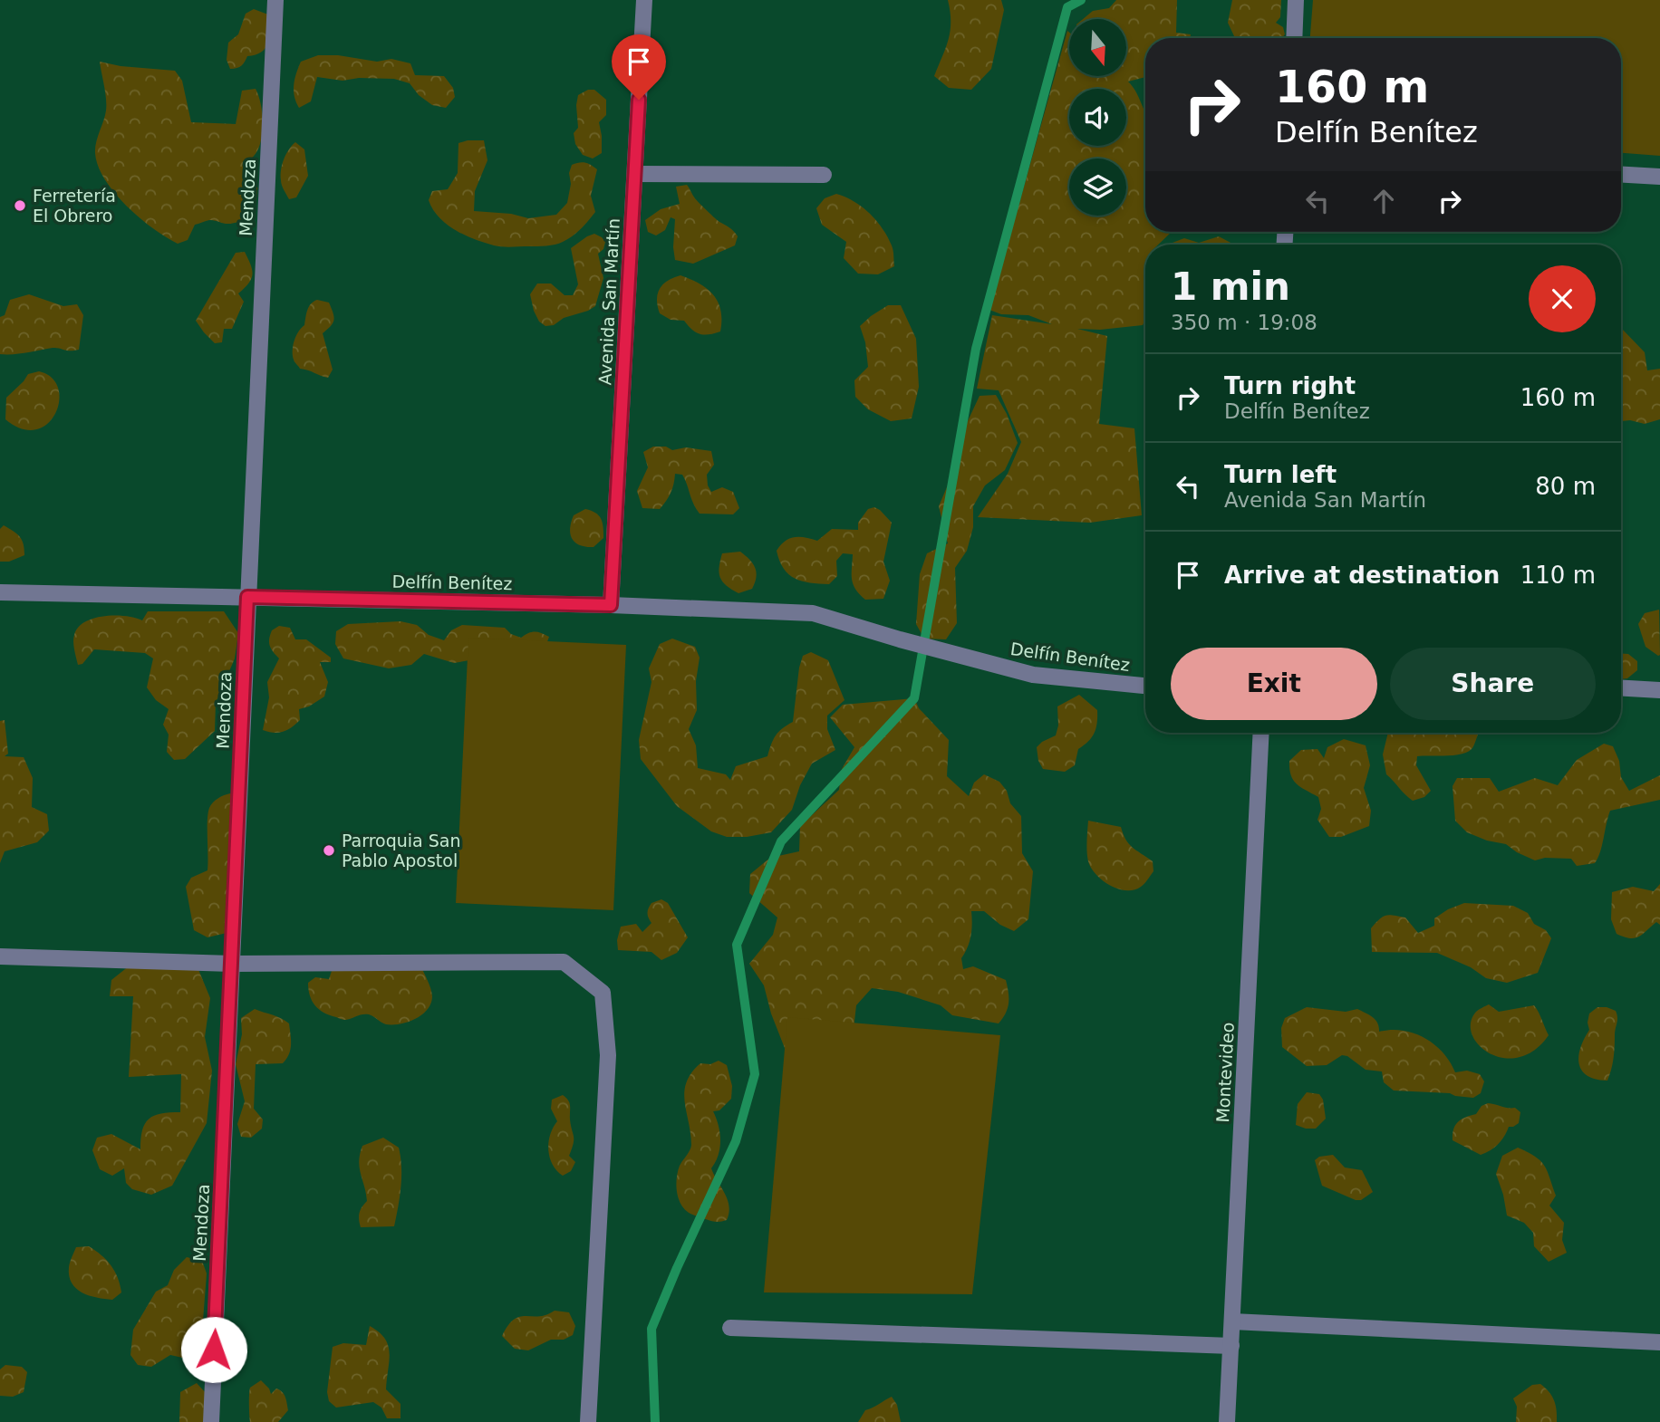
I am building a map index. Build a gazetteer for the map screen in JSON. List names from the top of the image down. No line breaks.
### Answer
{"streets":{"street":["Mendoza","Avenida San Martín","Delfín Benítez","Montevideo"]},"crossings":[["Mendoza","Delfín Benítez"],["Avenida San Martín","Delfín Benítez"]],"places":["Ferretería El Obrero","Parroquia San Pablo Apostol"],"north":"bottom","page":{"turn":["160 m","Delfín Benítez"],"heading":["1 min","350 m · 19:08"],"list":[{"name":"Turn right","note":"Delfín Benítez","value":"160 m"},{"name":"Turn left","note":"Avenida San Martín","value":"80 m"},{"name":"Arrive at destination","value":"110 m"}],"buttons":["Exit","Share"]}}
